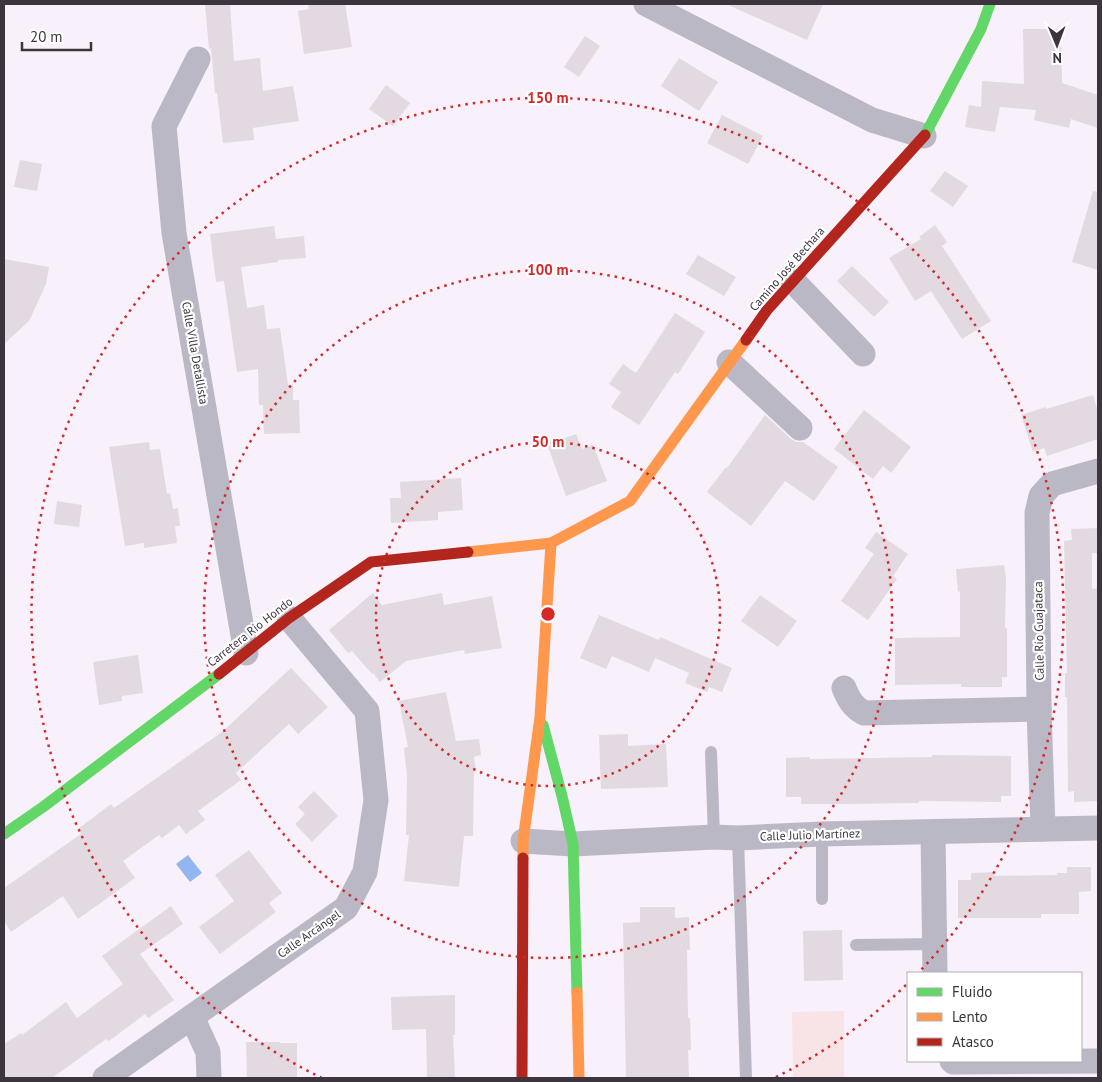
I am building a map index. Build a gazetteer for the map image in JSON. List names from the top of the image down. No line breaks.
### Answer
{"streets":{"street":["Camino José Bechara","Calle Villa Detallista","Calle Río Guajataca","Carretera Rio Hondo","Calle Julio Martínez","Calle Arcángel"]},"crossings":[["Camino José Bechara","Carretera Rio Hondo"],["Calle Villa Detallista","Carretera Rio Hondo"],["Calle Río Guajataca","Calle Julio Martínez"],["Carretera Rio Hondo","Calle Arcángel"]],"legend":["Fluido","Lento","Atasco"],"scale_bar":"20 m","north":"bottom","rings":["150 m","100 m","50 m"]}
